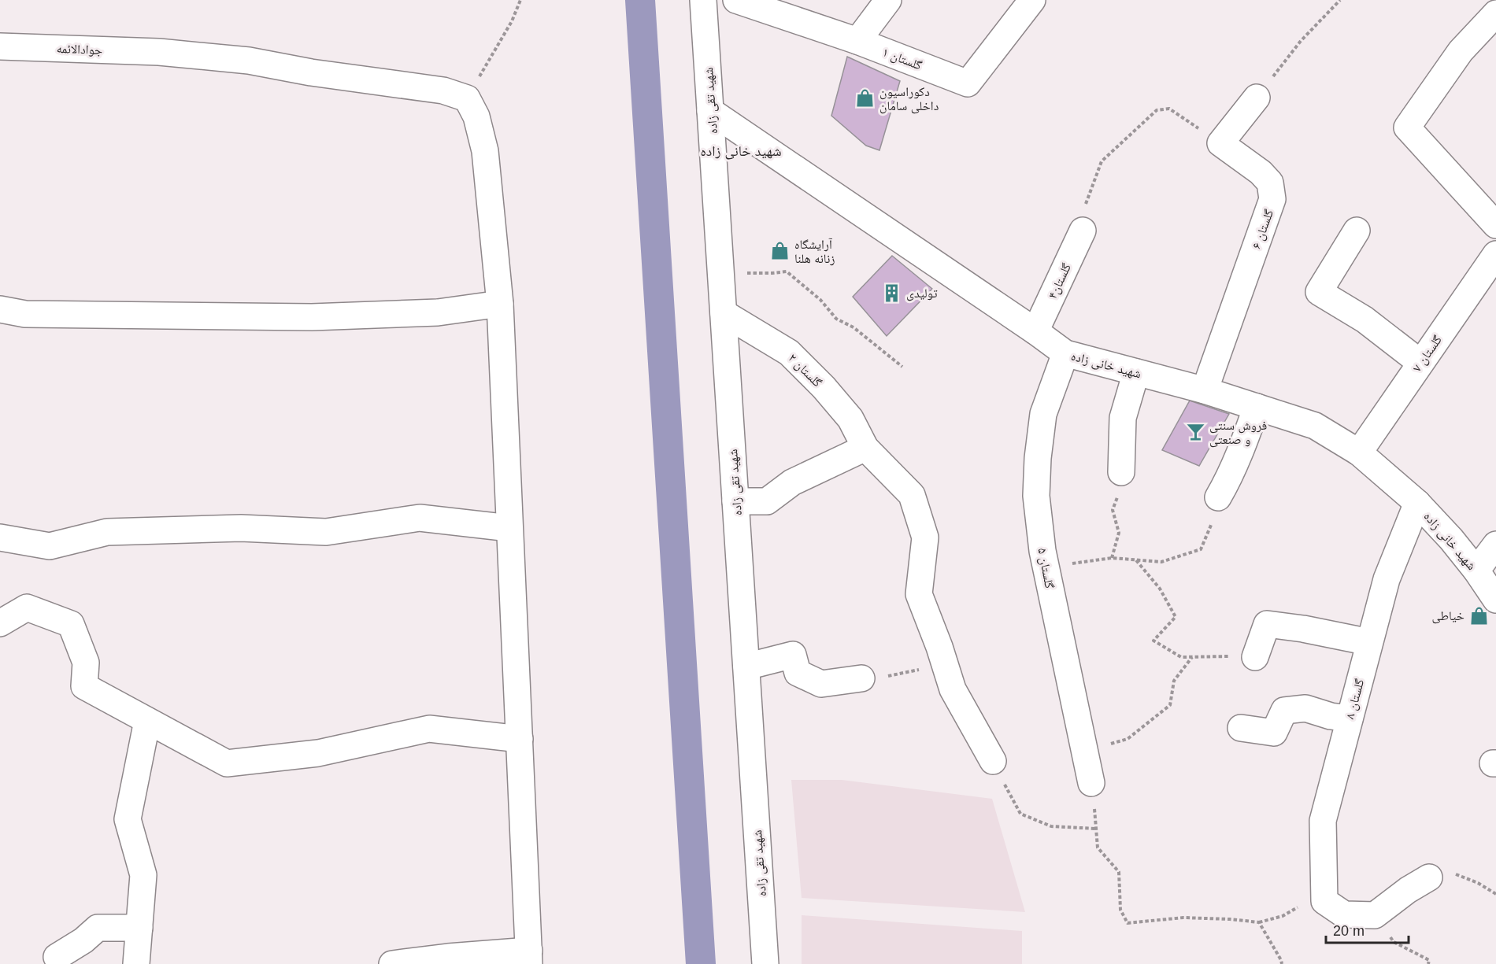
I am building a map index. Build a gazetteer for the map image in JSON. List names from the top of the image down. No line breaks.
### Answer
{"streets":{"street":["جوادالائمه","گلستان ۱","شهید تقی زاده","گلستان ۶","گلستان۴","گلستان ٧","شهید خانی زاده","گلستان ۲","گلستان ۵","گلستان ۸"]},"crossings":[["شهید تقی زاده","شهید خانی زاده"],["شهید تقی زاده","گلستان ۲"],["گلستان ۶","شهید خانی زاده"],["گلستان۴","شهید خانی زاده"],["گلستان ٧","شهید خانی زاده"],["شهید خانی زاده","گلستان ۵"],["شهید خانی زاده","گلستان ۸"]],"districts":["شهید خانی زاده"],"places":{"shop":["دکوراسیون داخلی سامان","آرایشگاه زنانه هلنا","خیاطی"],"building":["تولیدی"],"bar":["فروش سنتی و صنعتی"]},"scale_bar":"20 m"}
